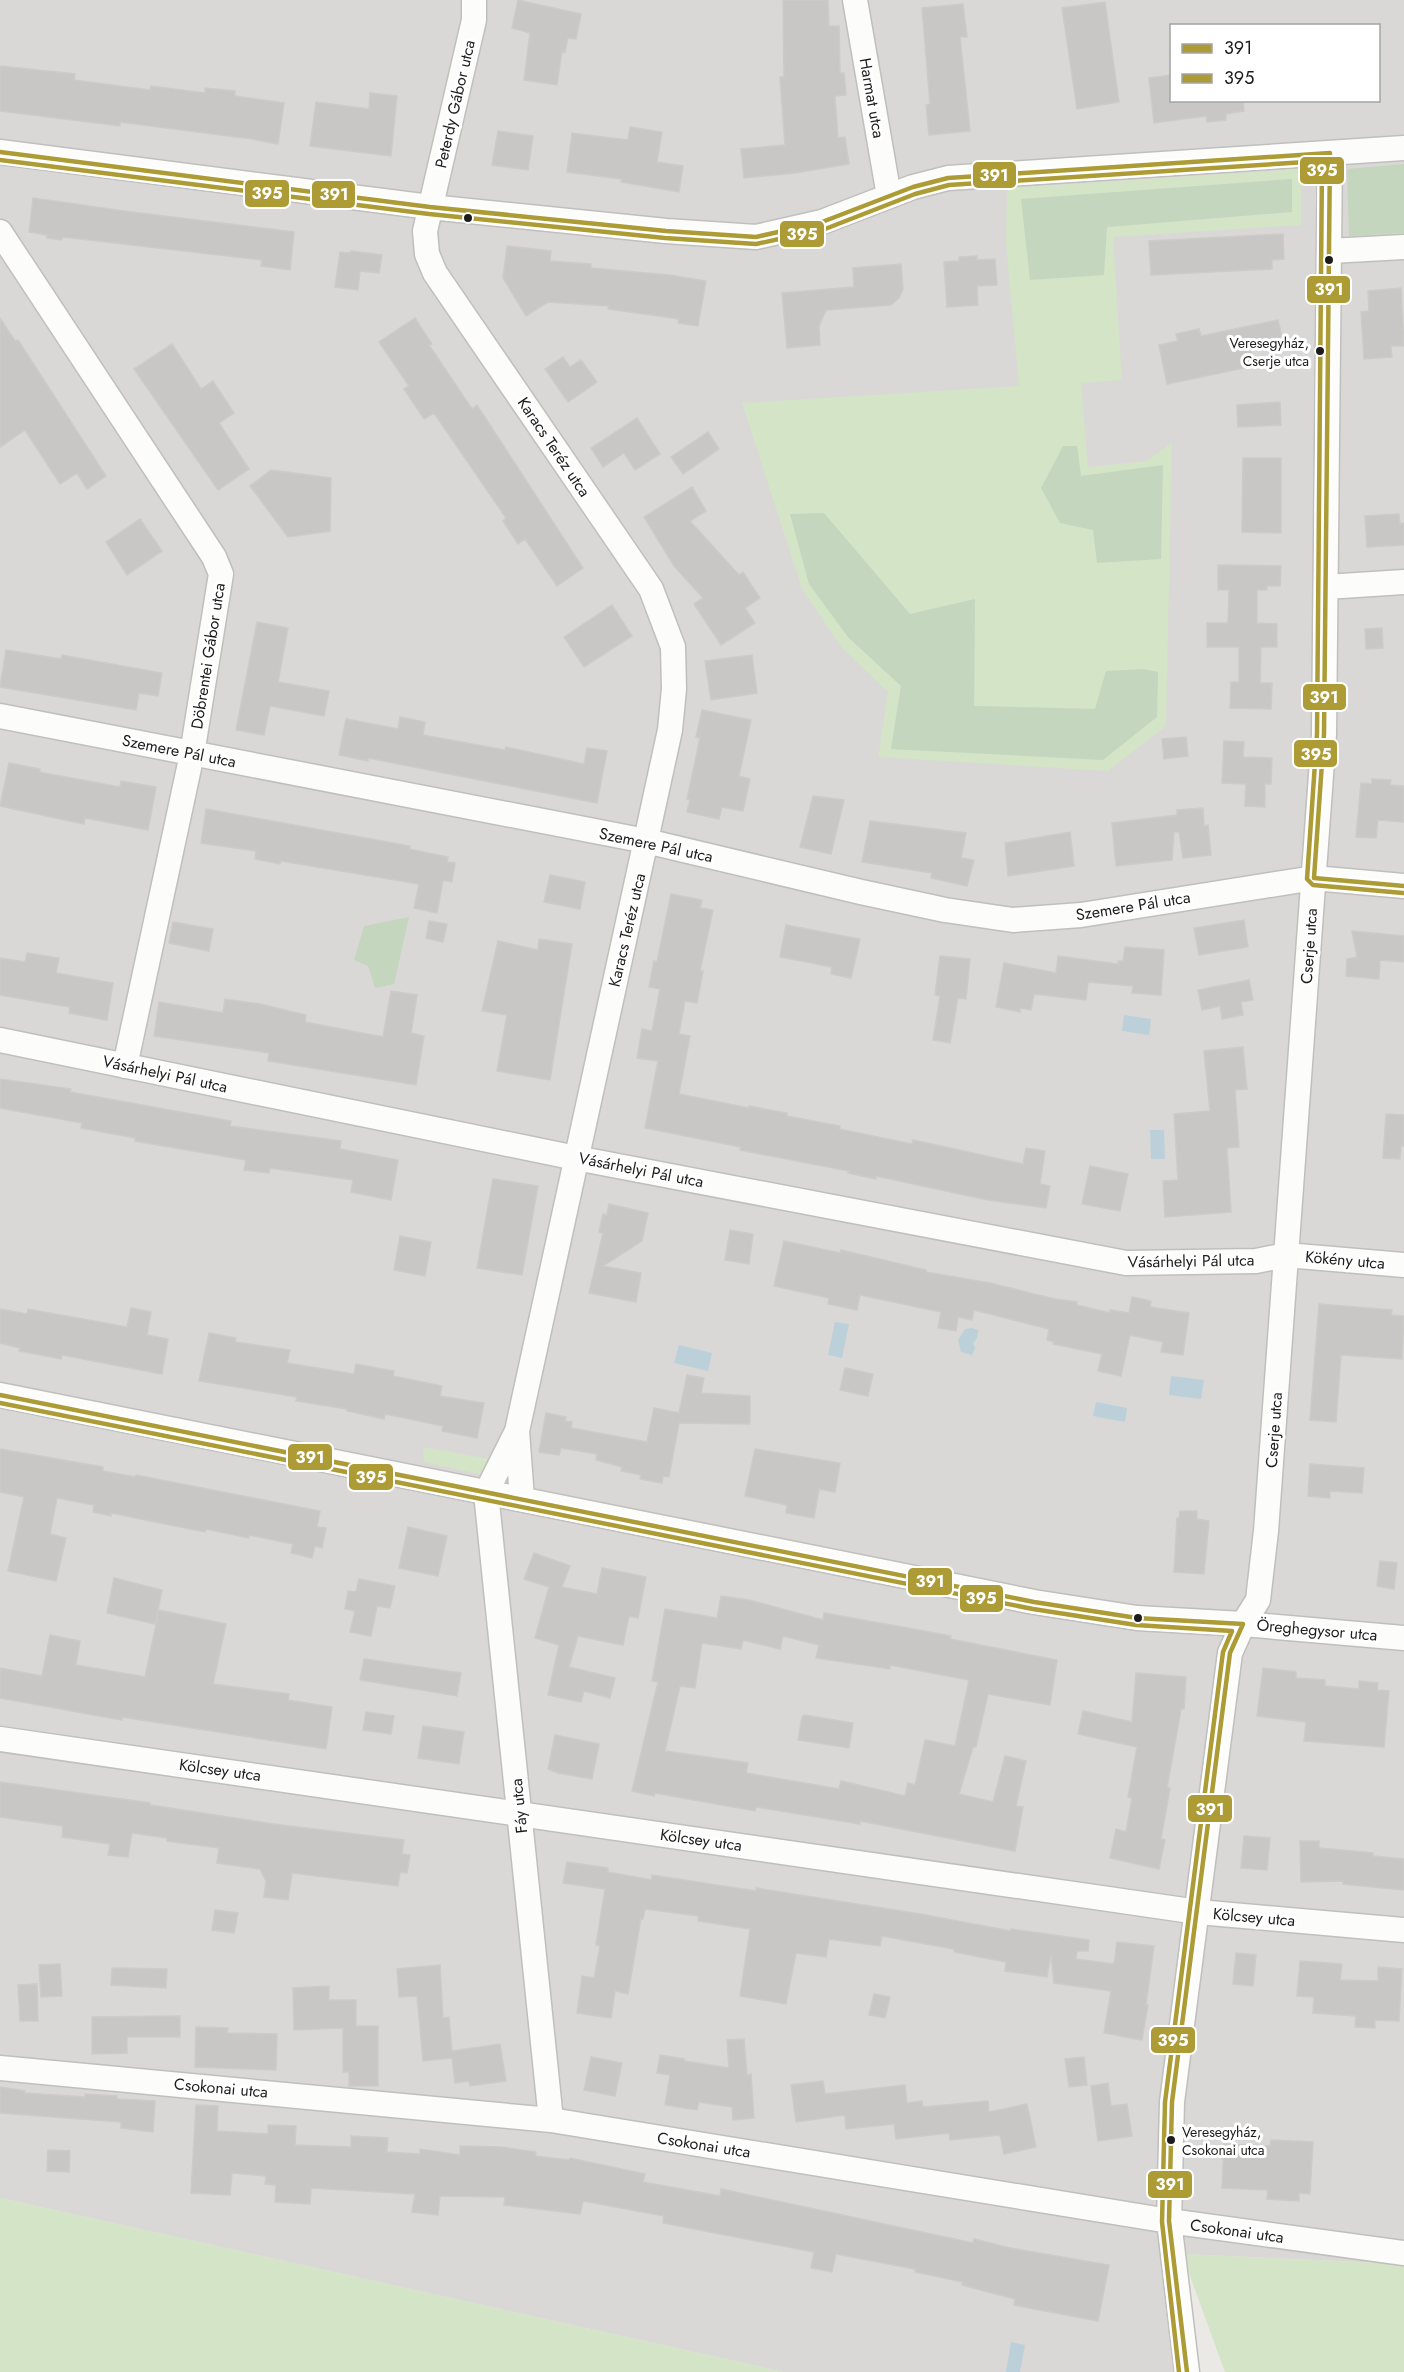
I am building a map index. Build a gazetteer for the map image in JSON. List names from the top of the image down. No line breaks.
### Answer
{"streets":{"street":["Harmat utca","Peterdy Gábor utca","Karacs Teréz utca","Döbrentei Gábor utca","Szemere Pál utca","Cserje utca","Vásárhelyi Pál utca","Kökény utca","Öreghegysor utca","Kölcsey utca","Fáy utca","Csokonai utca"]},"crossings":[["Peterdy Gábor utca","Karacs Teréz utca"],["Karacs Teréz utca","Szemere Pál utca"],["Karacs Teréz utca","Vásárhelyi Pál utca"],["Karacs Teréz utca","Öreghegysor utca"],["Karacs Teréz utca","Fáy utca"],["Döbrentei Gábor utca","Szemere Pál utca"],["Döbrentei Gábor utca","Vásárhelyi Pál utca"],["Szemere Pál utca","Cserje utca"],["Cserje utca","Vásárhelyi Pál utca"],["Cserje utca","Kökény utca"],["Cserje utca","Öreghegysor utca"],["Cserje utca","Kölcsey utca"],["Cserje utca","Csokonai utca"],["Vásárhelyi Pál utca","Kökény utca"],["Öreghegysor utca","Fáy utca"],["Kölcsey utca","Fáy utca"],["Fáy utca","Csokonai utca"]],"places":["Veresegyház, Cserje utca","Veresegyház, Csokonai utca"],"lines":["transit line 391","transit line 395"],"legend":["391","395"]}
